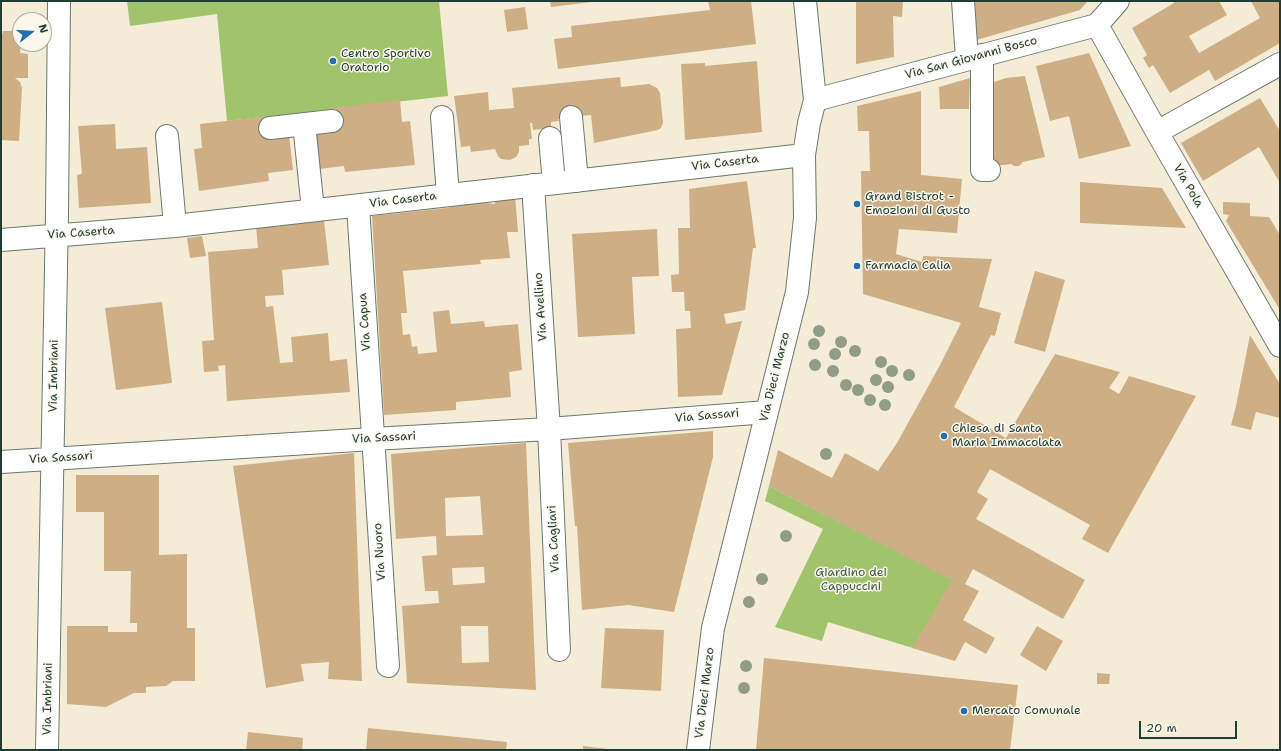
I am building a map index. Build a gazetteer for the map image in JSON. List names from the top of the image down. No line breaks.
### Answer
{"streets":{"street":["Via San Giovanni Bosco","Via Caserta","Via Pola","Via Avellino","Via Capua","Via Imbriani","Via Dieci Marzo","Via Sassari","Via Cagliari","Via Nuoro"]},"crossings":[["Via San Giovanni Bosco","Via Pola"],["Via San Giovanni Bosco","Via Dieci Marzo"],["Via Caserta","Via Avellino"],["Via Caserta","Via Capua"],["Via Caserta","Via Imbriani"],["Via Caserta","Via Dieci Marzo"],["Via Avellino","Via Sassari"],["Via Avellino","Via Cagliari"],["Via Capua","Via Sassari"],["Via Capua","Via Nuoro"],["Via Imbriani","Via Sassari"],["Via Dieci Marzo","Via Sassari"],["Via Sassari","Via Cagliari"],["Via Sassari","Via Nuoro"]],"parks":["Giardino dei Cappuccini"],"places":["Centro Sportivo Oratorio","Grand Bistrot - Emozioni di Gusto","Farmacia Calia","Chiesa di Santa Maria Immacolata","Mercato Comunale"],"scale_bar":"20 m","north":"right"}
